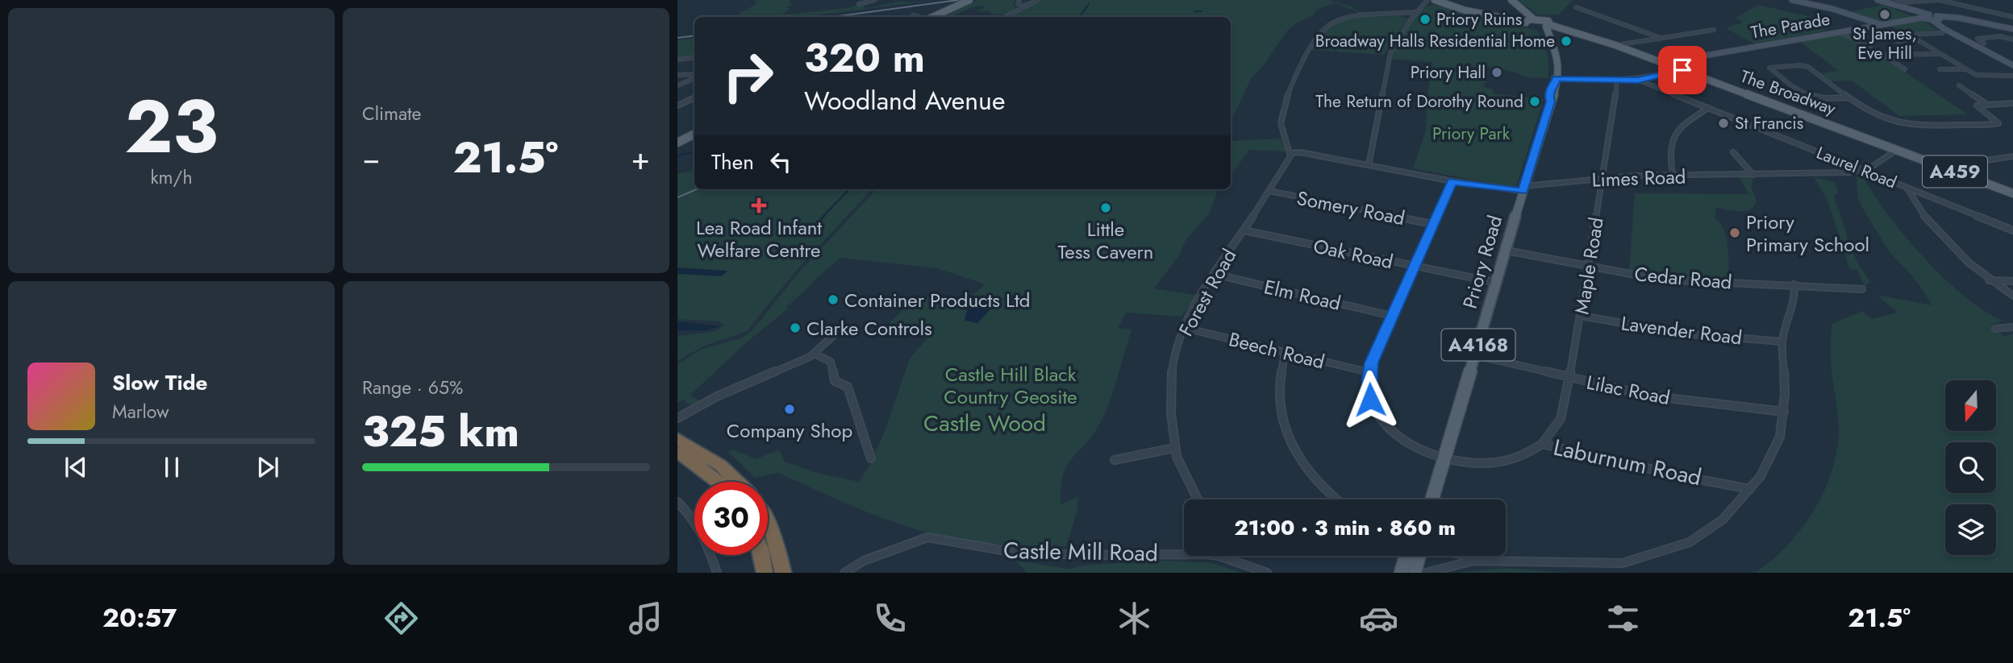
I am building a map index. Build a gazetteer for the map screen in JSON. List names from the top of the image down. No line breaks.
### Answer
{"streets":{"main road":["The Broadway","A459","Priory Road","A4168"],"street":["The Parade","Laurel Road","Limes Road","Somery Road","Oak Road","Maple Road","Cedar Road","Forest Road","Elm Road","Lavender Road","Beech Road","Lilac Road","Laburnum Road","Castle Mill Road"]},"crossings":[["The Parade","The Broadway"],["The Broadway","Limes Road"],["The Broadway","Priory Road"],["Laurel Road","Limes Road"],["Limes Road","Priory Road"],["Limes Road","Maple Road"],["Somery Road","Forest Road"],["Oak Road","Priory Road"],["Oak Road","Forest Road"],["Priory Road","Cedar Road"],["Priory Road","Lilac Road"],["Priory Road","Laburnum Road"],["Maple Road","Cedar Road"],["Maple Road","Lavender Road"],["Maple Road","Lilac Road"],["Maple Road","Laburnum Road"],["Forest Road","Elm Road"],["Forest Road","Beech Road"],["Beech Road","Laburnum Road"]],"parks":["Priory Park","Castle Hill Black Country Geosite","Castle Wood"],"places":{"other":["St James, Eve Hill","Priory Ruins","Broadway Halls Residential Home","Priory Hall","The Return of Dorothy Round","St Francis","Little Tess Cavern","Priory Primary School","Container Products Ltd","Clarke Controls","Company Shop"],"health":["Lea Road Infant Welfare Centre"]},"north":"bottom","page":{"tile":[["23","km/h"],"Climate",["Range · 65%","325 km"]],"turn":["320 m","Woodland Avenue"],"heat":["−","21.5°","+"],"then":"Then","song":["Slow Tide","Marlow"],"limit":"30","trip":"21:00 · 3 min · 860 m","tabs":["20:57","21.5°"]}}
